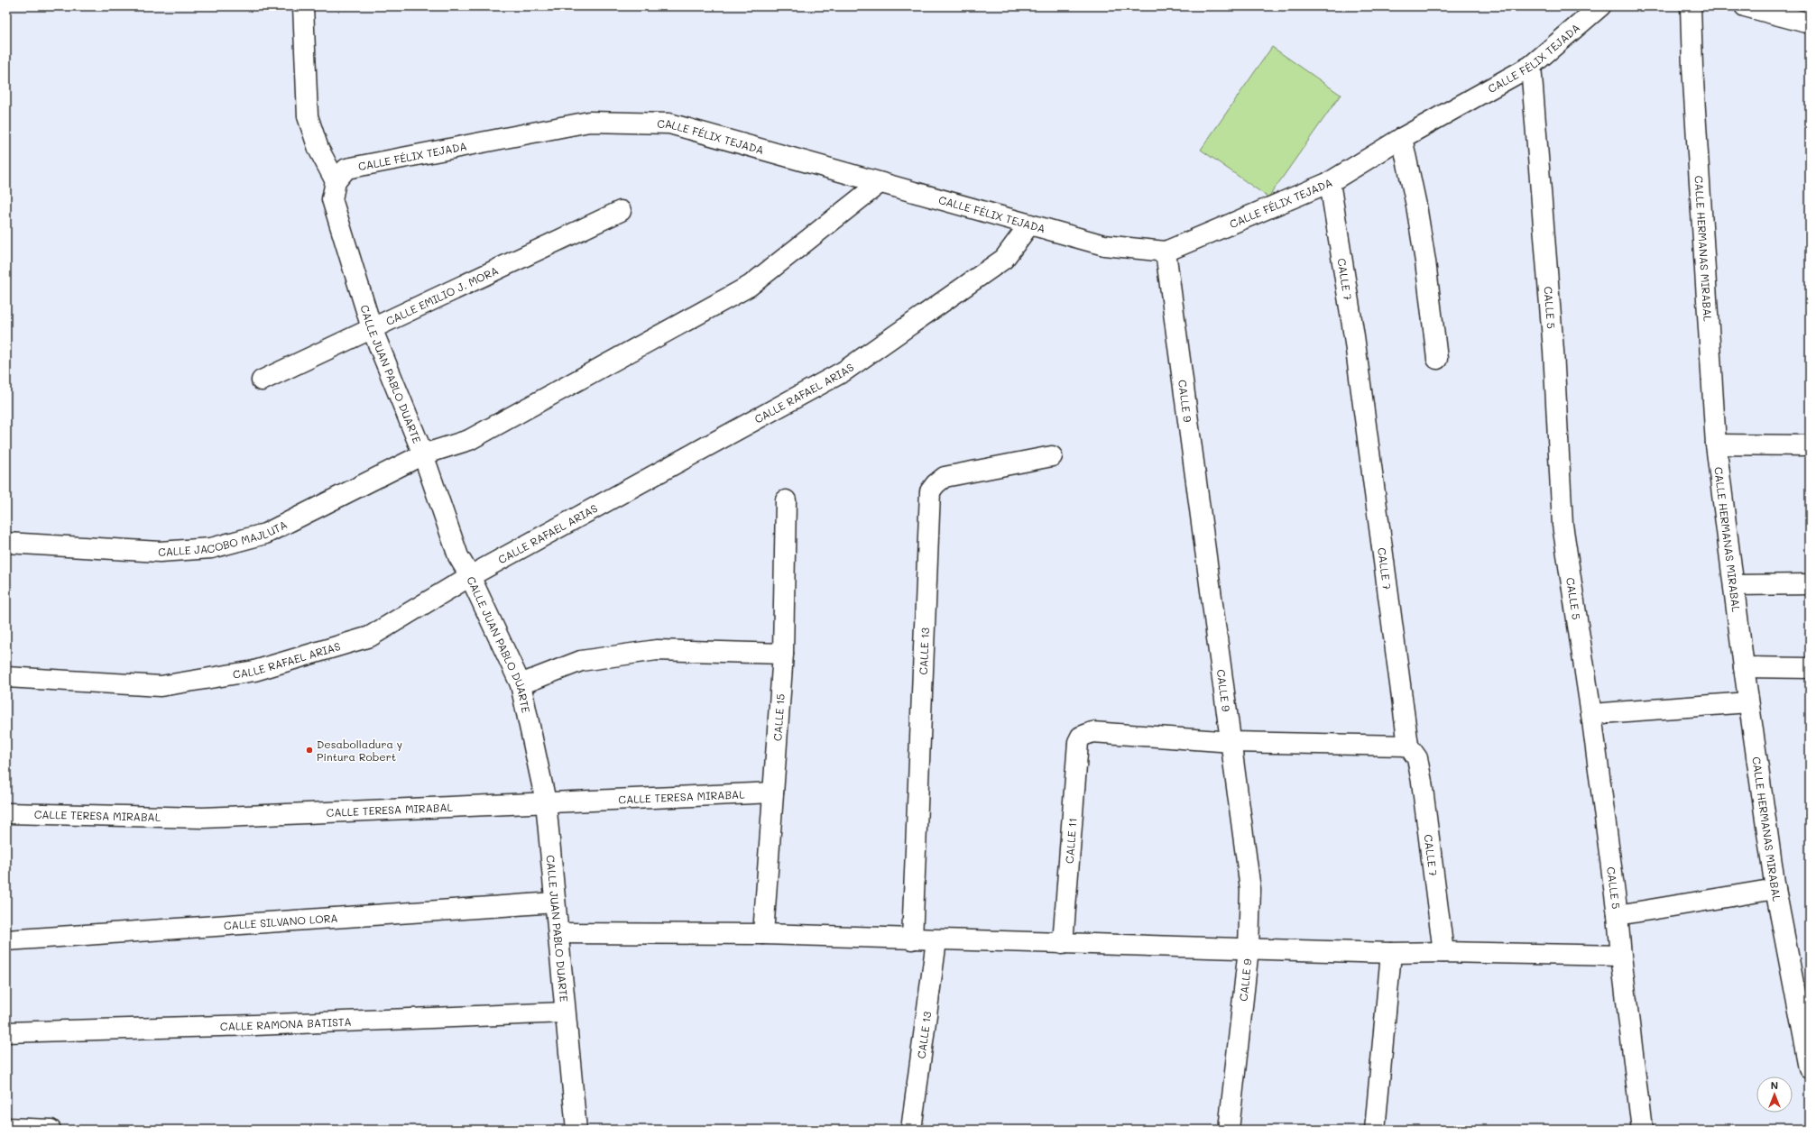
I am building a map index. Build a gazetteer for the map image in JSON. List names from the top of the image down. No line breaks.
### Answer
{"streets":{"street":["CALLE FÉLIX TEJADA","CALLE HERMANAS MIRABAL","CALLE 7","CALLE EMILIO J. MORA","CALLE 5","CALLE JUAN PABLO DUARTE","CALLE RAFAEL ARIAS","CALLE 9","CALLE JACOBO MAJLUTA","CALLE 13","CALLE 15","CALLE TERESA MIRABAL","CALLE 11","CALLE SILVANO LORA","CALLE RAMONA BATISTA"]},"crossings":[["CALLE FÉLIX TEJADA","CALLE 7"],["CALLE FÉLIX TEJADA","CALLE 5"],["CALLE FÉLIX TEJADA","CALLE JUAN PABLO DUARTE"],["CALLE FÉLIX TEJADA","CALLE RAFAEL ARIAS"],["CALLE FÉLIX TEJADA","CALLE 9"],["CALLE FÉLIX TEJADA","CALLE JACOBO MAJLUTA"],["CALLE EMILIO J. MORA","CALLE JUAN PABLO DUARTE"],["CALLE JUAN PABLO DUARTE","CALLE RAFAEL ARIAS"],["CALLE JUAN PABLO DUARTE","CALLE JACOBO MAJLUTA"],["CALLE JUAN PABLO DUARTE","CALLE TERESA MIRABAL"],["CALLE JUAN PABLO DUARTE","CALLE SILVANO LORA"],["CALLE JUAN PABLO DUARTE","CALLE RAMONA BATISTA"],["CALLE 9","CALLE 11"],["CALLE 15","CALLE TERESA MIRABAL"]],"places":["Desabolladura y Pintura Robert"],"north":"top"}
